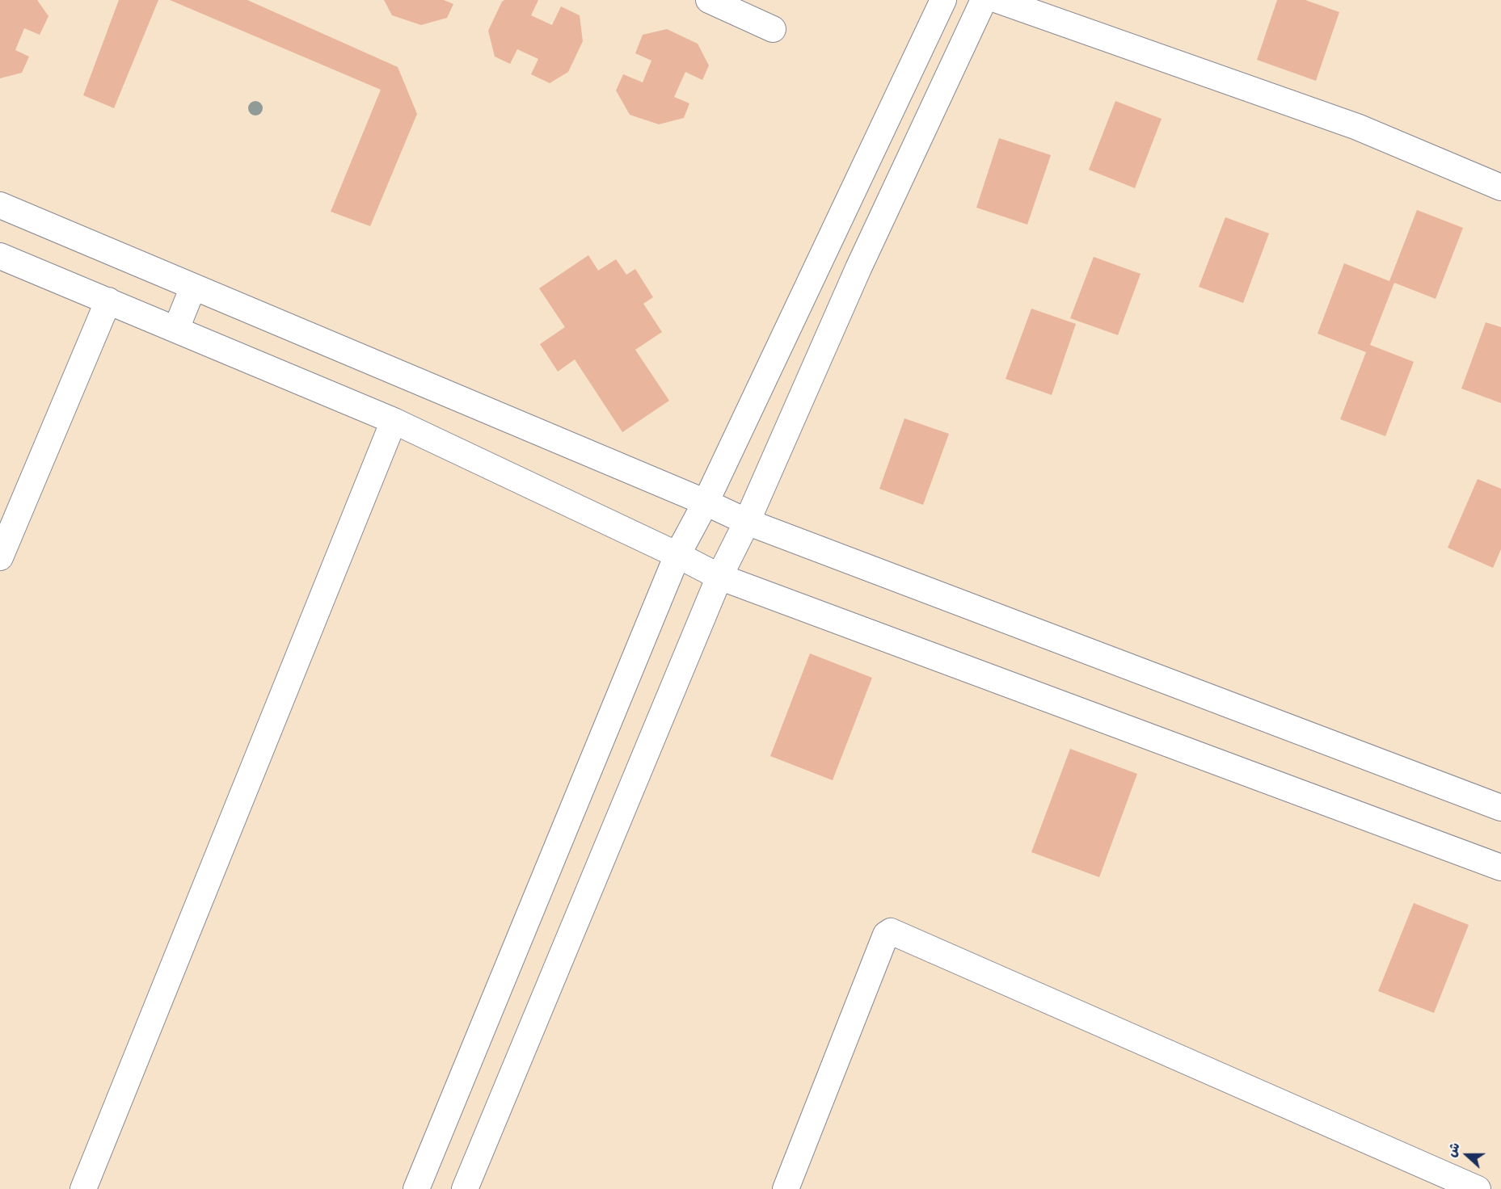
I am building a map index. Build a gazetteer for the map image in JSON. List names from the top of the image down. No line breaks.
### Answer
{"north":"left"}
